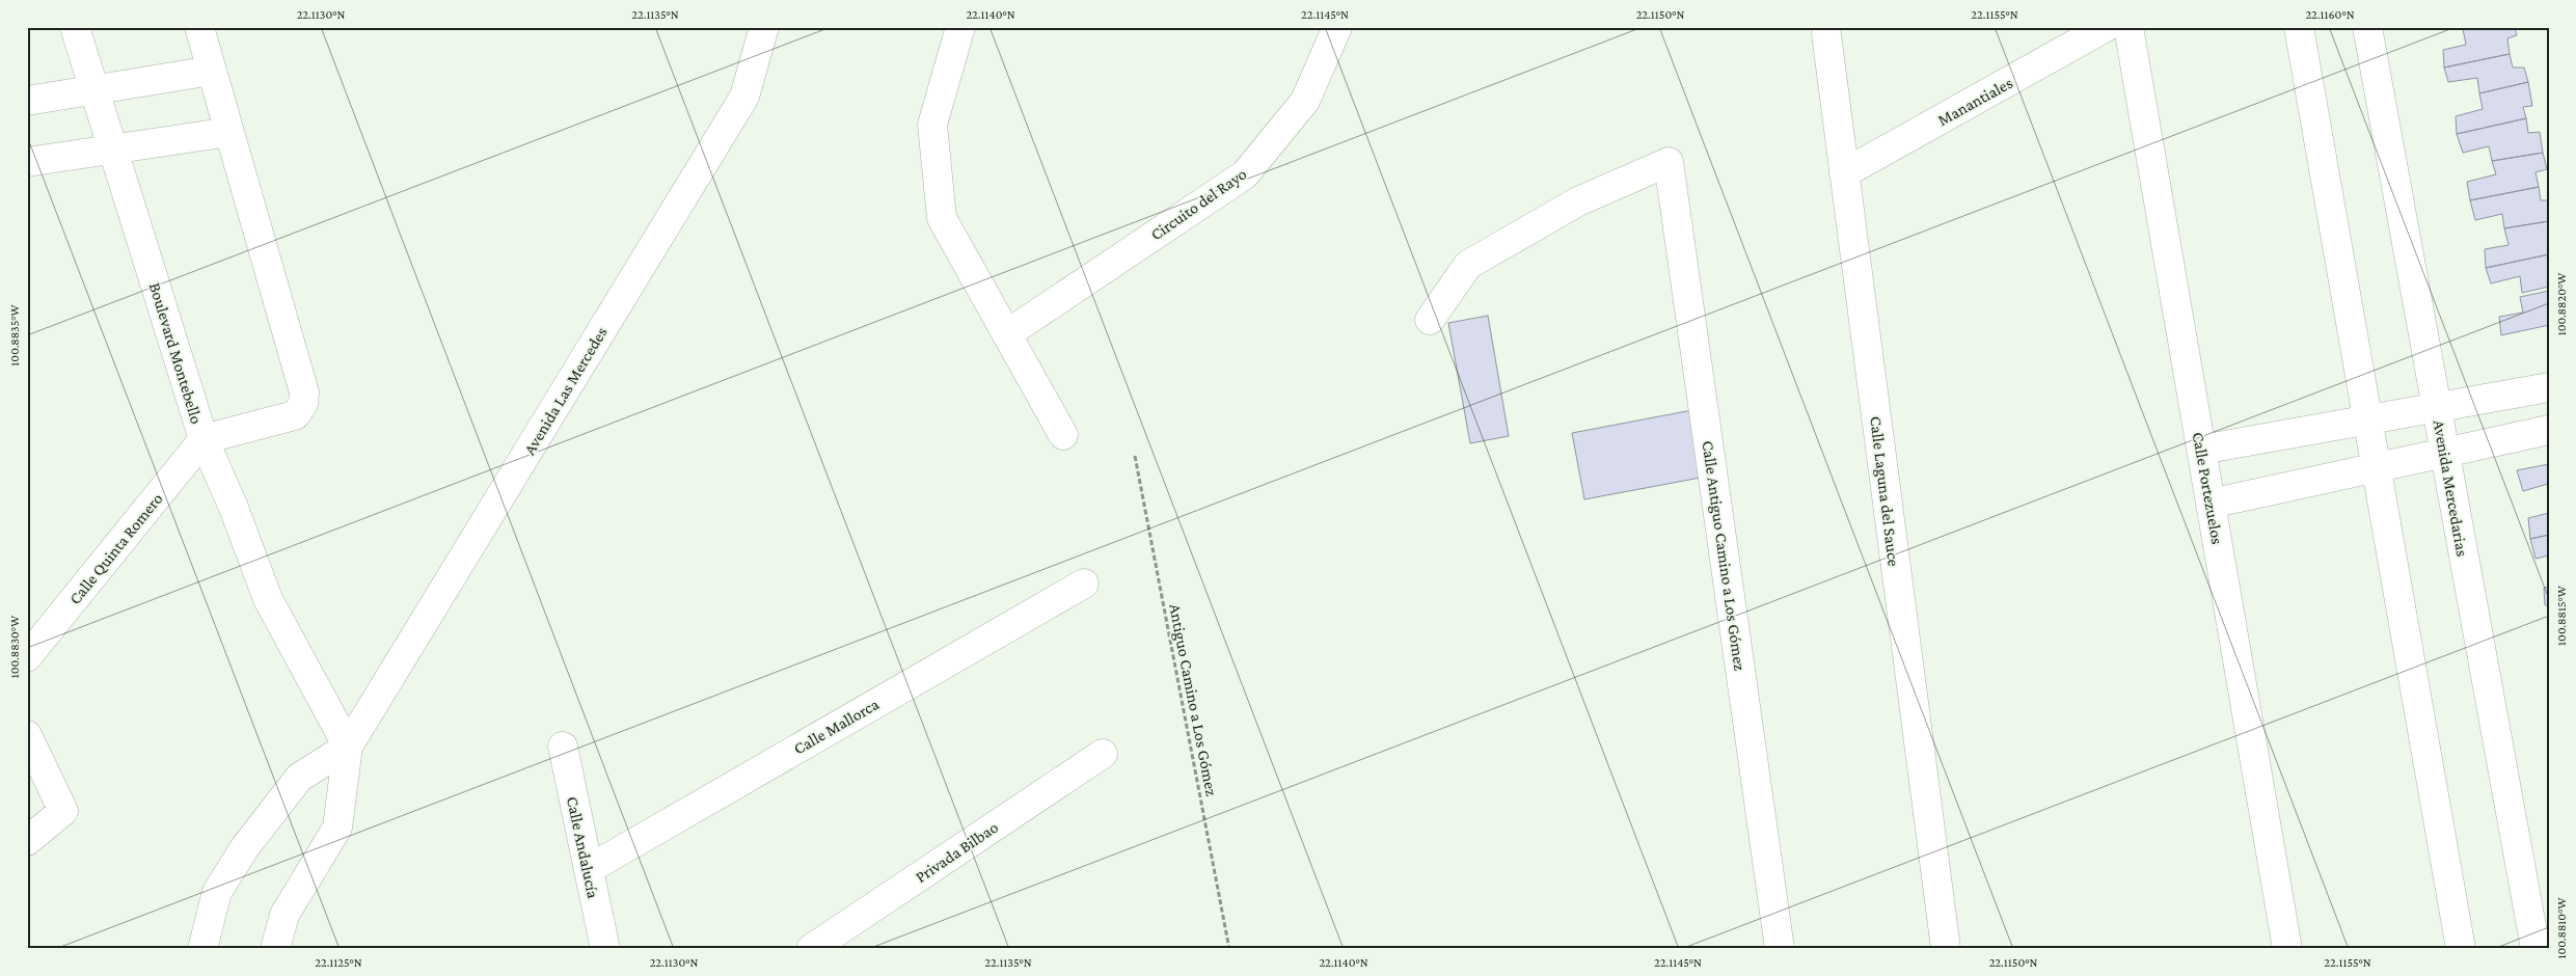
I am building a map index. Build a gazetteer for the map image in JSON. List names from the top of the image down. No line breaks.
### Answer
{"streets":{"street":["Manantiales","Circuito del Rayo","Boulevard Montebello","Avenida Las Mercedes","Calle Portezuelos","Avenida Mercedarias","Calle Laguna del Sauce","Calle Quinta Romero","Calle Antiguo Camino a Los Gómez","Calle Mallorca","Calle Andalucía","Privada Bilbao"],"path":["Antiguo Camino a Los Gómez"]},"crossings":[["Manantiales","Calle Laguna del Sauce"],["Boulevard Montebello","Calle Quinta Romero"],["Calle Mallorca","Calle Andalucía"]],"coordinates":["22.1130°N","22.1135°N","22.1140°N","22.1145°N","22.1150°N","22.1155°N","22.1160°N","100.8820°W","100.8835°W","100.8815°W","100.8830°W","100.8810°W","22.1125°N"]}
